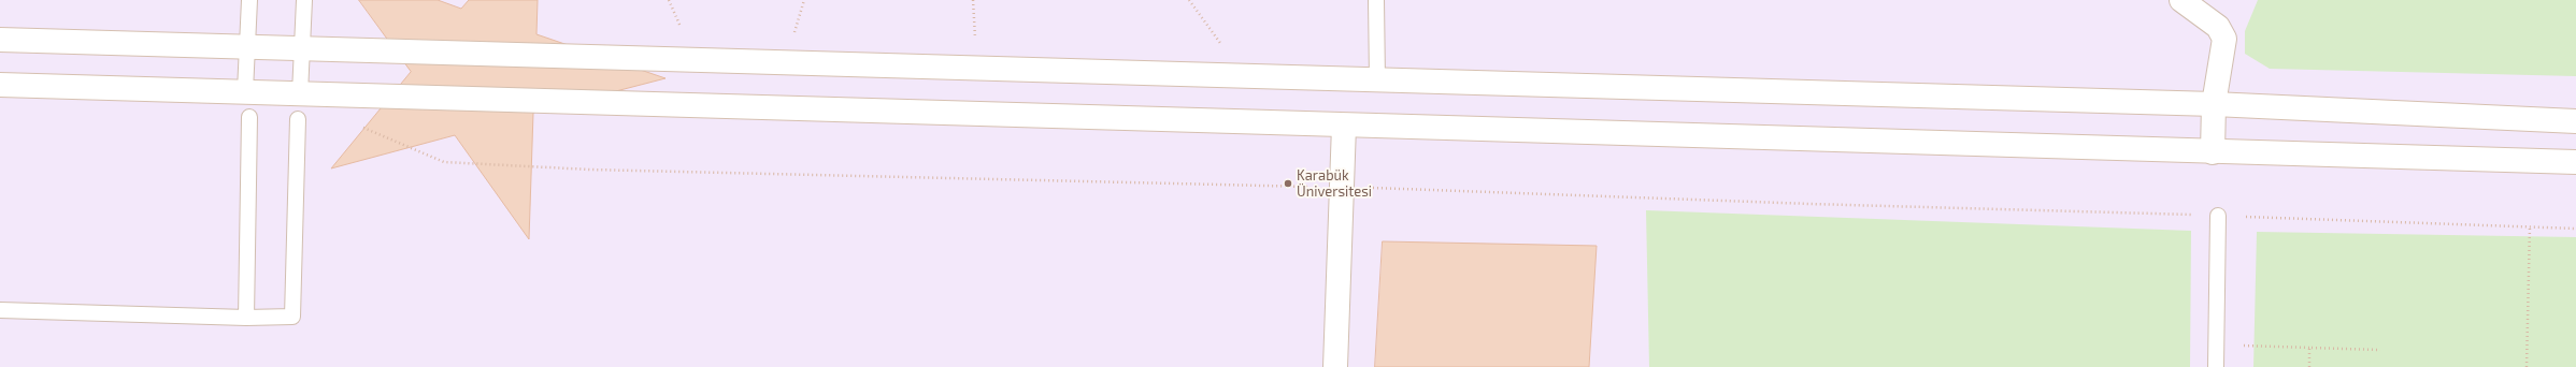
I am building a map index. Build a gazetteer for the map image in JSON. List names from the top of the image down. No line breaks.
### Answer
{"places":["Karabük Üniversitesi"]}
